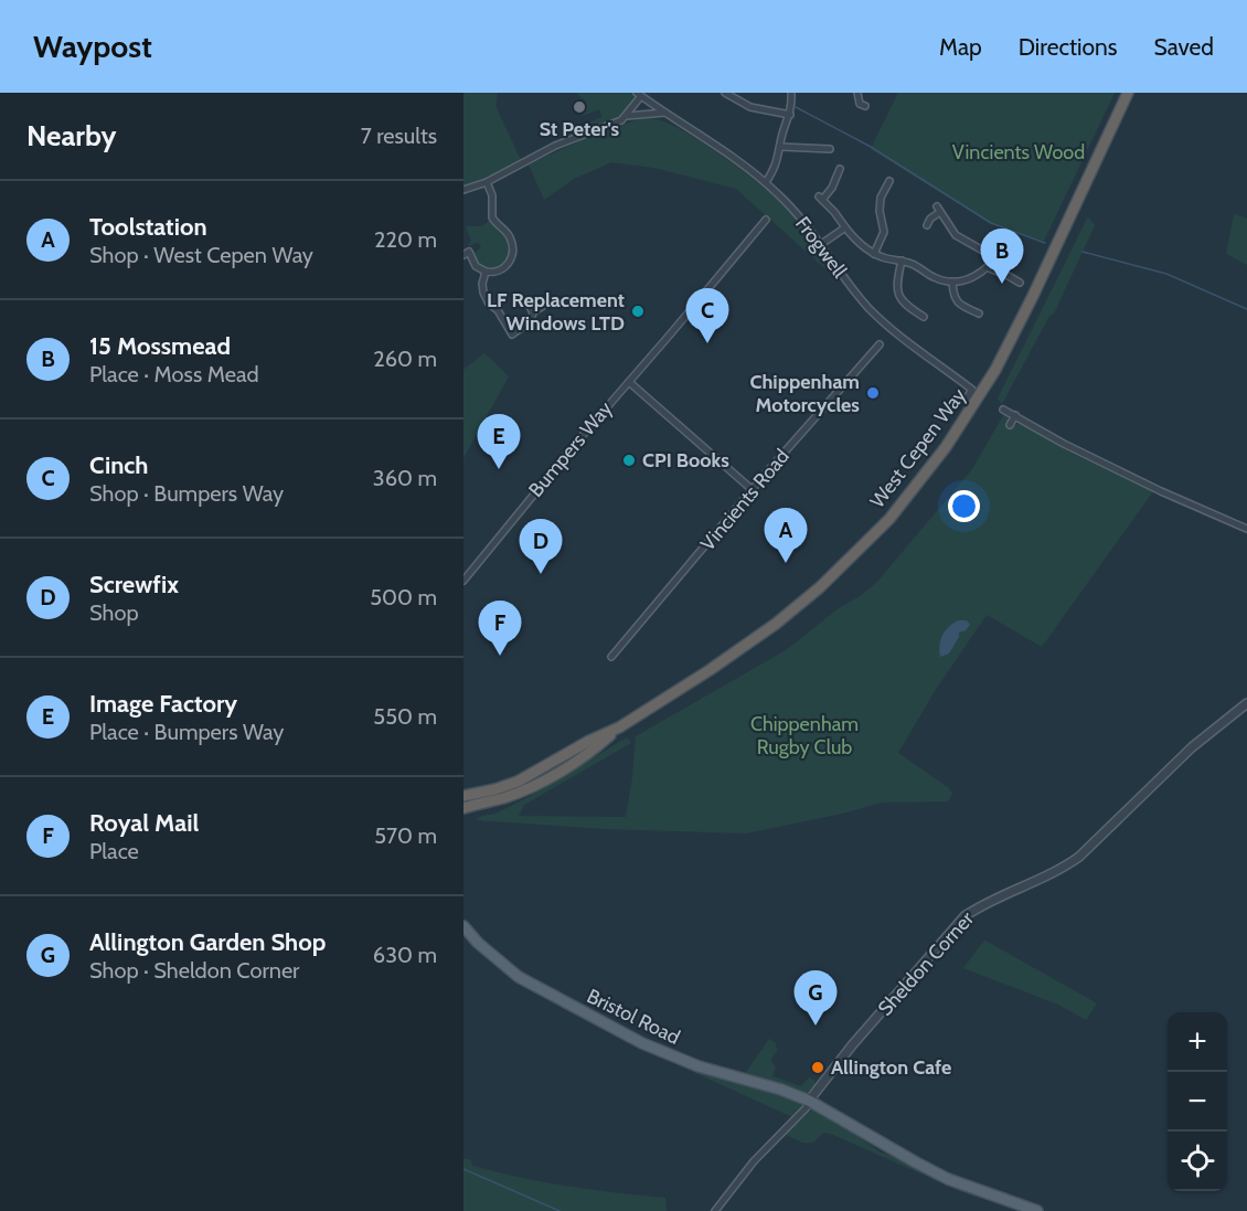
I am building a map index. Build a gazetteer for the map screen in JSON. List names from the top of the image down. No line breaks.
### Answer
{"streets":{"highway":["West Cepen Way"],"main road":["Bristol Road"],"street":["Frogwell","Bumpers Way","Vincients Road","Sheldon Corner"]},"crossings":[["Sheldon Corner","Bristol Road"]],"parks":["Vincients Wood","Chippenham Rugby Club"],"places":["St Peter's","LF Replacement Windows LTD","Chippenham Motorcycles","CPI Books","Allington Cafe"],"page":{"header":"Waypost","nav":["Map","Directions","Saved"],"heading":["Nearby","7 results"],"list":[{"mark":"A","name":"Toolstation","note":"Shop · West Cepen Way","value":"220 m"},{"mark":"B","name":"15 Mossmead","note":"Place · Moss Mead","value":"260 m"},{"mark":"C","name":"Cinch","note":"Shop · Bumpers Way","value":"360 m"},{"mark":"D","name":"Screwfix","note":"Shop","value":"500 m"},{"mark":"E","name":"Image Factory","note":"Place · Bumpers Way","value":"550 m"},{"mark":"F","name":"Royal Mail","note":"Place","value":"570 m"},{"mark":"G","name":"Allington Garden Shop","note":"Shop · Sheldon Corner","value":"630 m"}],"pins":["B","C","E","A","D","F","G"],"map_buttons":["+","−"]}}
